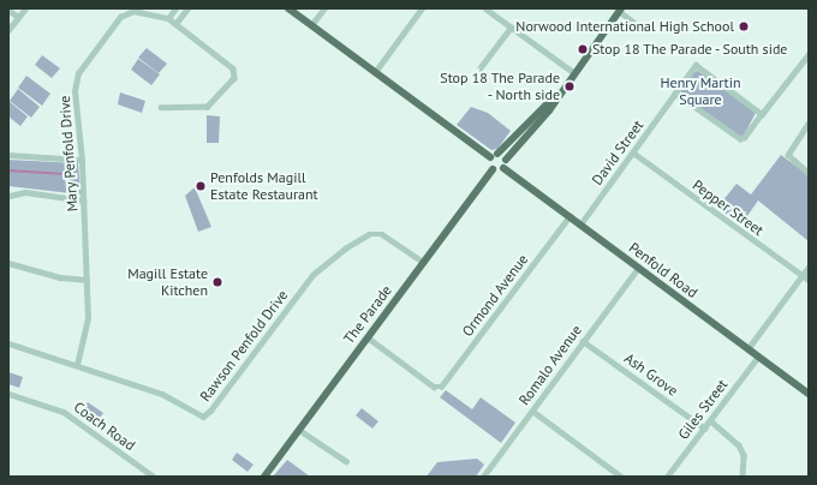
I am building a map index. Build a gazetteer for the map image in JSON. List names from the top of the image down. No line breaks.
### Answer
{"streets":{"main road":["Penfold Road","The Parade"],"street":["David Street","Mary Penfold Drive","Pepper Street","Ormond Avenue","Rawson Penfold Drive","Romalo Avenue","Ash Grove","Giles Street","Coach Road"]},"crossings":[["David Street","Pepper Street"],["David Street","Penfold Road"],["Mary Penfold Drive","Rawson Penfold Drive"],["Penfold Road","Ormond Avenue"],["Penfold Road","Romalo Avenue"],["Penfold Road","Giles Street"],["Ormond Avenue","The Parade"],["The Parade","Rawson Penfold Drive"],["Romalo Avenue","Ash Grove"],["Ash Grove","Giles Street"]],"parks":["Henry Martin Square"],"places":["Norwood International High School","Stop 18 The Parade - South side","Stop 18 The Parade - North side","Penfolds Magill Estate Restaurant","Magill Estate Kitchen"]}
